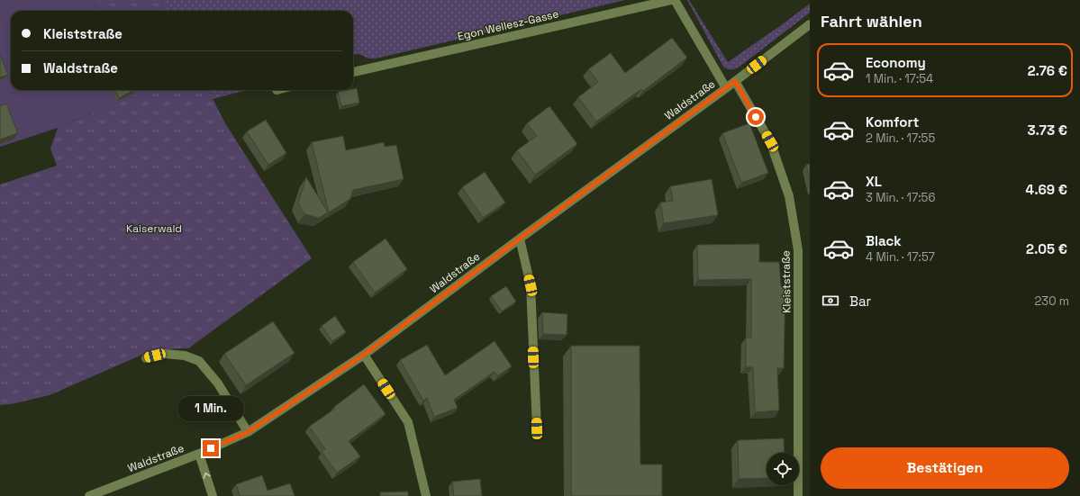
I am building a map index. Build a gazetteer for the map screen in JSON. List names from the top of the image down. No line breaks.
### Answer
{"streets":{"street":["Egon Wellesz-Gasse","Waldstraße","Kleiststraße"]},"crossings":[["Waldstraße","Kleiststraße"]],"parks":["Kaiserwald"],"page":{"heading":"Fahrt wählen","banner":["Kleiststraße","Waldstraße"],"list":[{"name":"Economy","note":"1 Min. · 17:54","value":"2.76 €"},{"name":"Komfort","note":"2 Min. · 17:55","value":"3.73 €"},{"name":"XL","note":"3 Min. · 17:56","value":"4.69 €"},{"name":"Black","note":"4 Min. · 17:57","value":"2.05 €"}],"pay":["Bar","230 m"],"bubble":"1 Min.","buttons":"Bestätigen"}}
